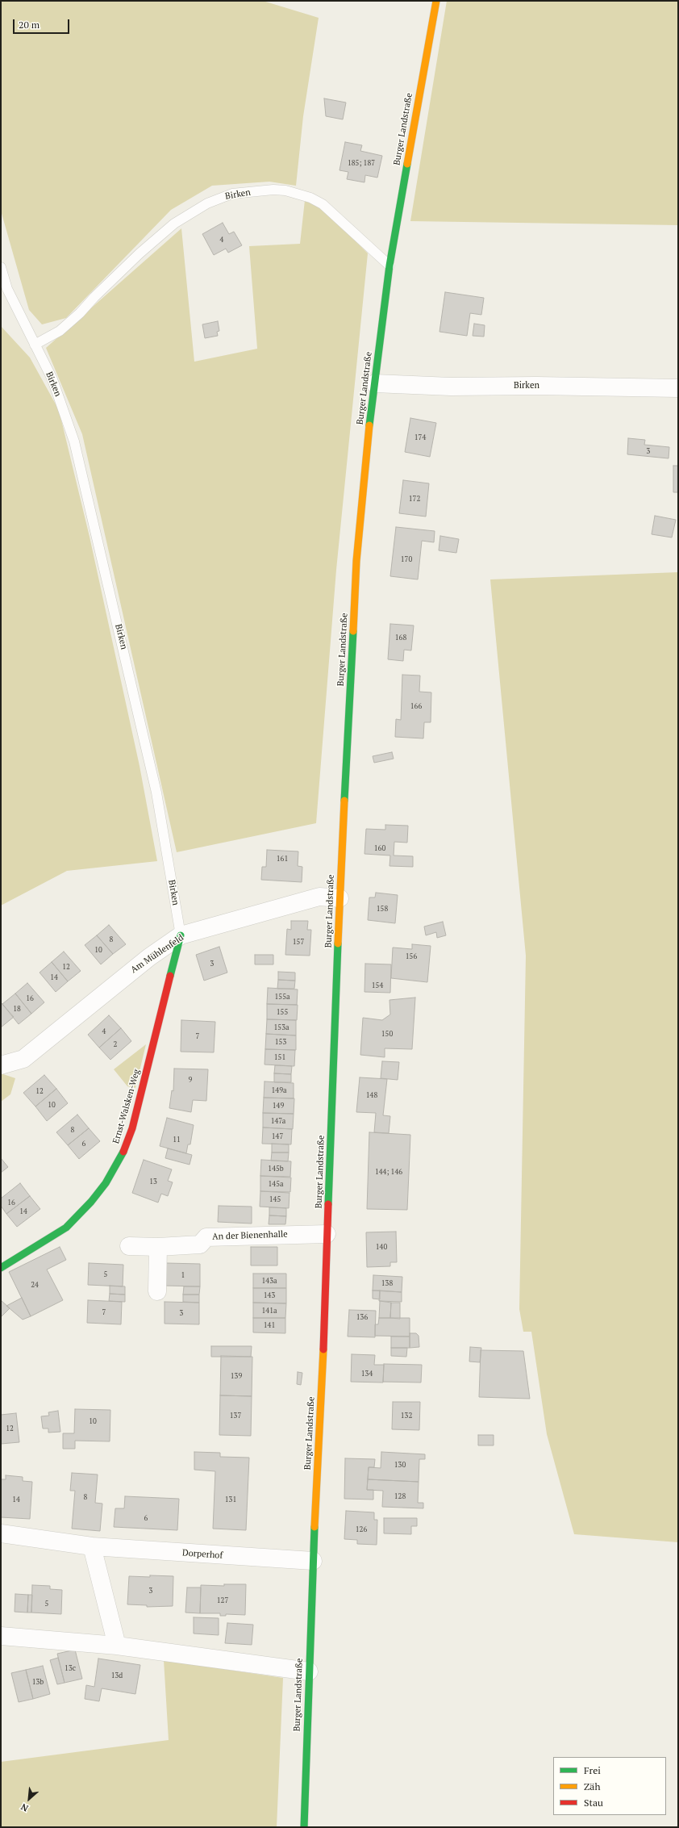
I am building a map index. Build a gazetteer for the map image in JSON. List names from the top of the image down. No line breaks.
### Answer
{"streets":{"main road":["Burger Landstraße","Ernst-Walsken-Weg"],"street":["Birken","Am Mühlenfeld","An der Bienenhalle","Dorperhof"]},"crossings":[["Burger Landstraße","Birken"],["Burger Landstraße","Am Mühlenfeld"],["Burger Landstraße","An der Bienenhalle"],["Burger Landstraße","Dorperhof"],["Birken","Am Mühlenfeld"],["Birken","Ernst-Walsken-Weg"],["Am Mühlenfeld","Ernst-Walsken-Weg"]],"house_numbers":["185; 187","4","174","3","172","170","168","166","160","161","158","8","157","10","156","3","12","14","154","155a","16","18","155","153a","4","150","7","153","2","151","9","149a","12","148","10","149","147a","8","147","11","6","145b","144; 146","13","145a","145","16","14","140","5","1","143a","138","24","143","141a","7","3","136","141","134","139","137","132","10","12","130","128","8","14","131","6","126","3","127","5","13c","13d","13b"],"legend":["Frei","Zäh","Stau"],"scale_bar":"20 m","north":"bottom left"}
